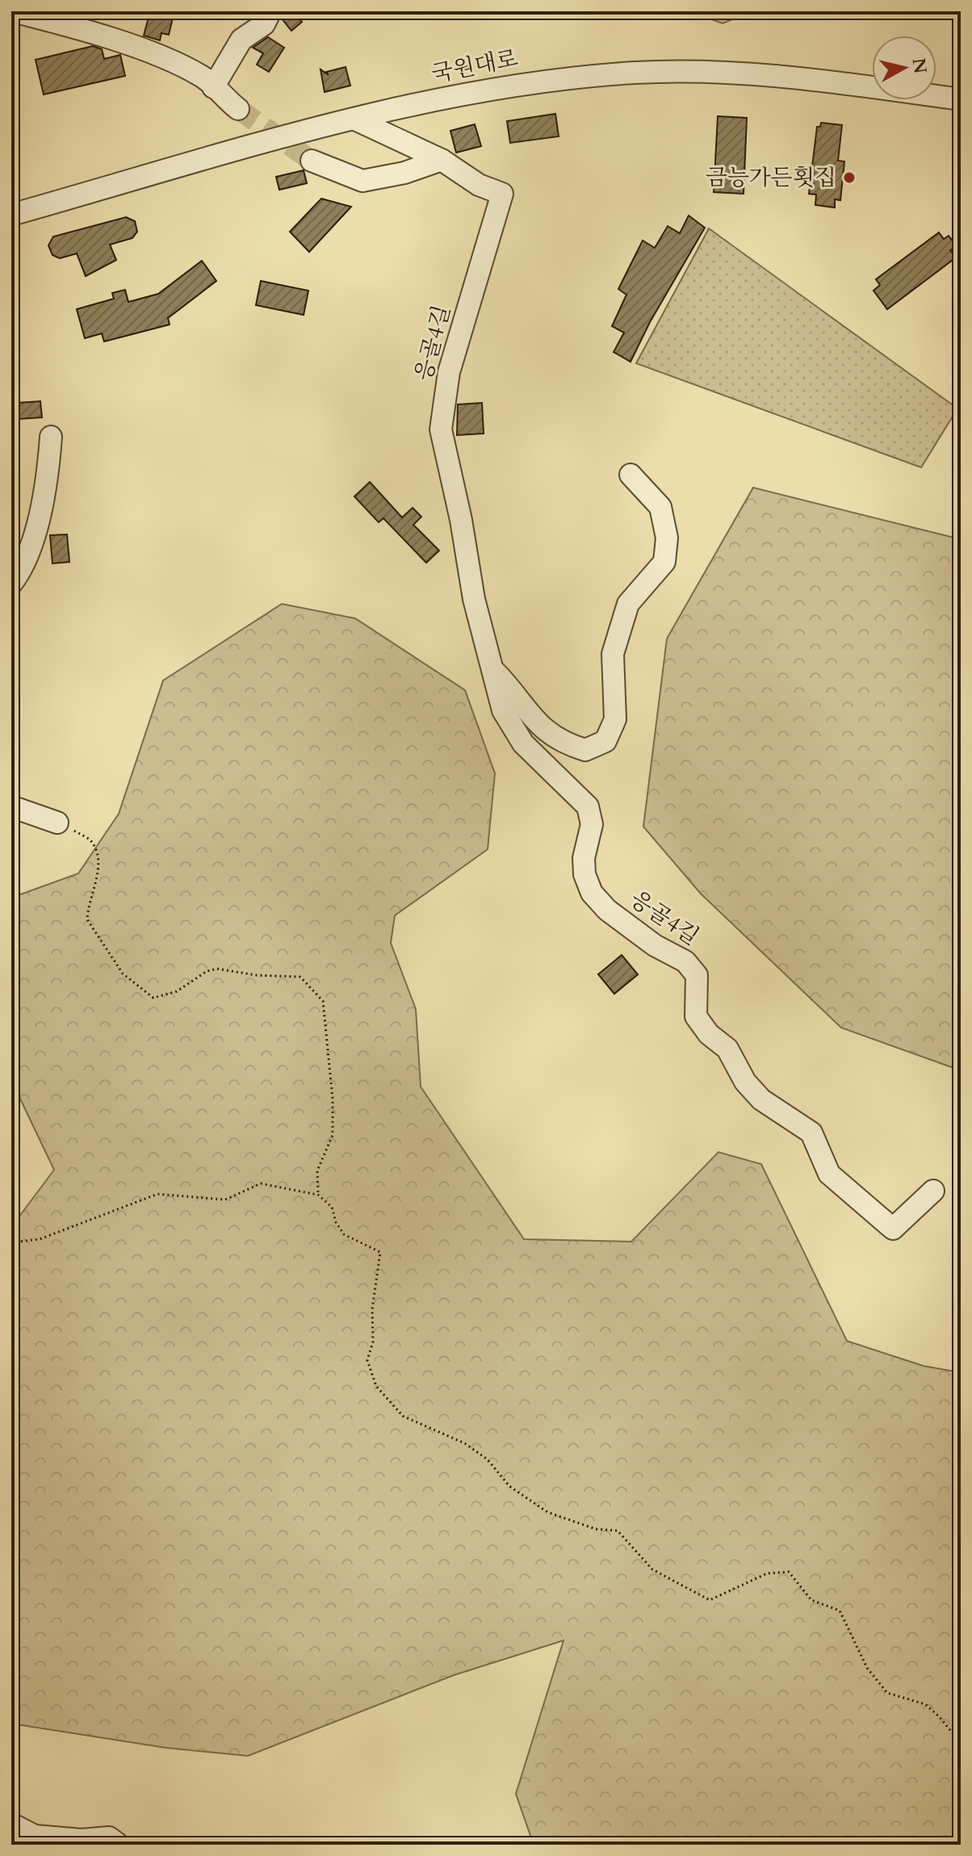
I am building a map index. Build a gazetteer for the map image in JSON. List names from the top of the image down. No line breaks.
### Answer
{"streets":{"street":["국원대로","응골4길"]},"crossings":[["국원대로","응골4길"]],"places":["금능가든횟집"],"north":"right"}
